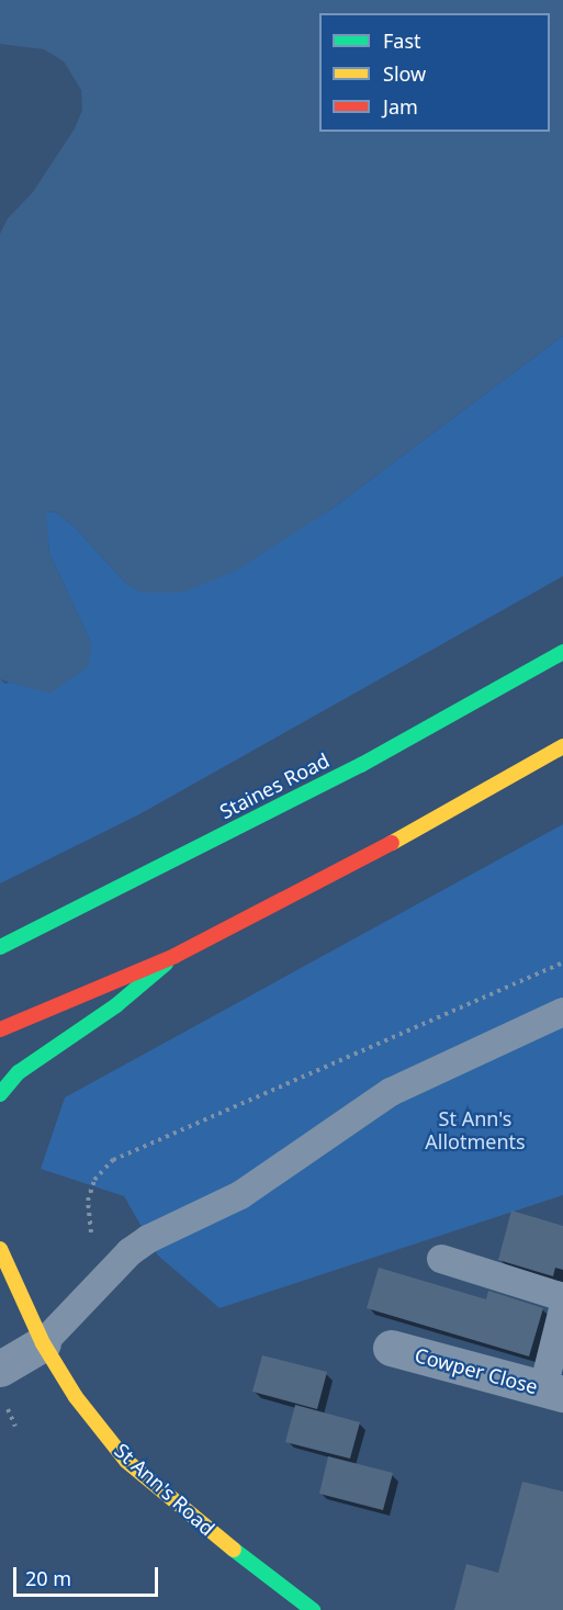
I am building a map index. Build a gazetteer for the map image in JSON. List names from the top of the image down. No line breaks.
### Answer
{"streets":{"main road":["Staines Road","St Ann's Road"],"street":["Cowper Close"]},"parks":["St Ann's Allotments"],"legend":["Fast","Slow","Jam"],"scale_bar":"20 m"}
